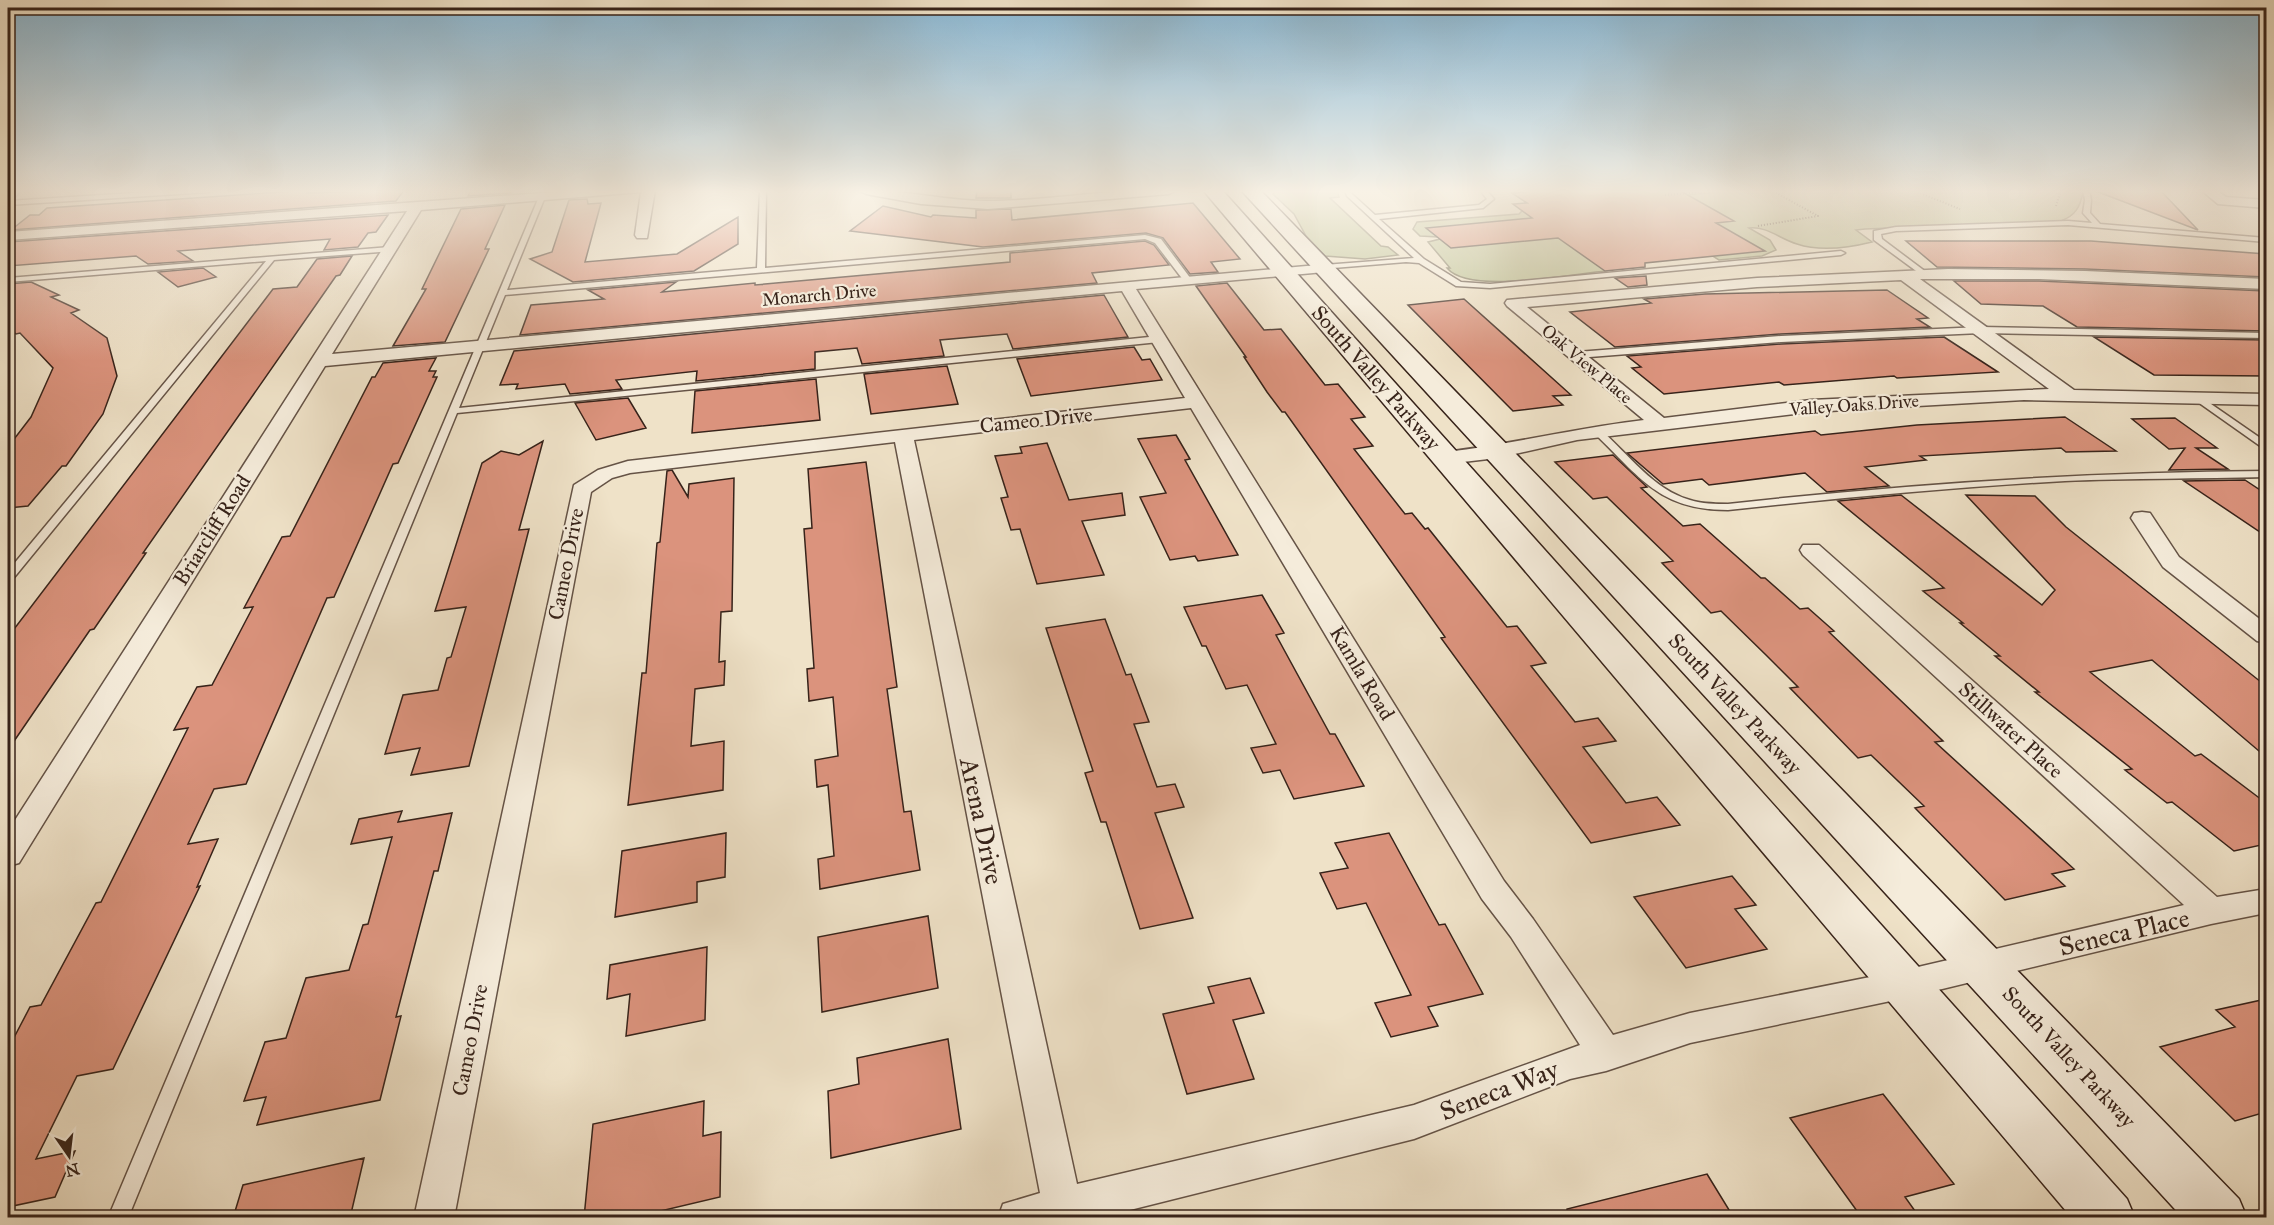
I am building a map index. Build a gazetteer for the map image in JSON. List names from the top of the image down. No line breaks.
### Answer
{"streets":{"main road":["South Valley Parkway"],"street":["Monarch Drive","Oak View Place","Valley Oaks Drive","Cameo Drive","Briarcliff Road","Kamla Road","Stillwater Place","Arena Drive","Seneca Place","Seneca Way"]},"crossings":[["Monarch Drive","South Valley Parkway"],["Monarch Drive","Briarcliff Road"],["Monarch Drive","Kamla Road"],["Oak View Place","Valley Oaks Drive"],["South Valley Parkway","Valley Oaks Drive"],["South Valley Parkway","Seneca Place"],["South Valley Parkway","Seneca Way"],["Cameo Drive","Kamla Road"],["Cameo Drive","Arena Drive"],["Kamla Road","Seneca Way"],["Stillwater Place","Seneca Place"],["Arena Drive","Seneca Way"],["Seneca Place","Seneca Way"]],"north":"bottom"}
